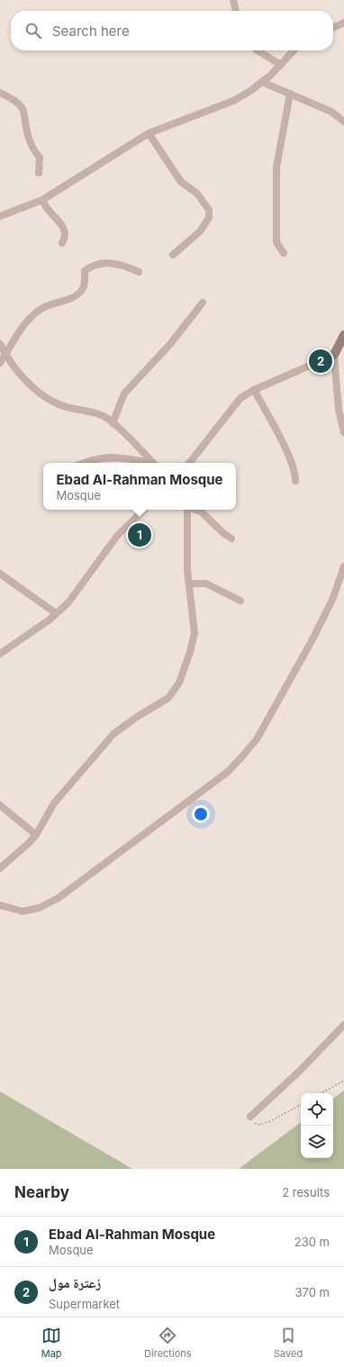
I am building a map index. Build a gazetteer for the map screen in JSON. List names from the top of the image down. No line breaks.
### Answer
{"page":{"search":"Search here","pins":["2","1"],"popup":["Ebad Al-Rahman Mosque","Mosque"],"heading":["Nearby","2 results"],"list":[{"mark":"1","name":"Ebad Al-Rahman Mosque","note":"Mosque","value":"230 m"},{"mark":"2","name":"زعترة مول","note":"Supermarket","value":"370 m"}],"nav":["Map","Directions","Saved"]}}
